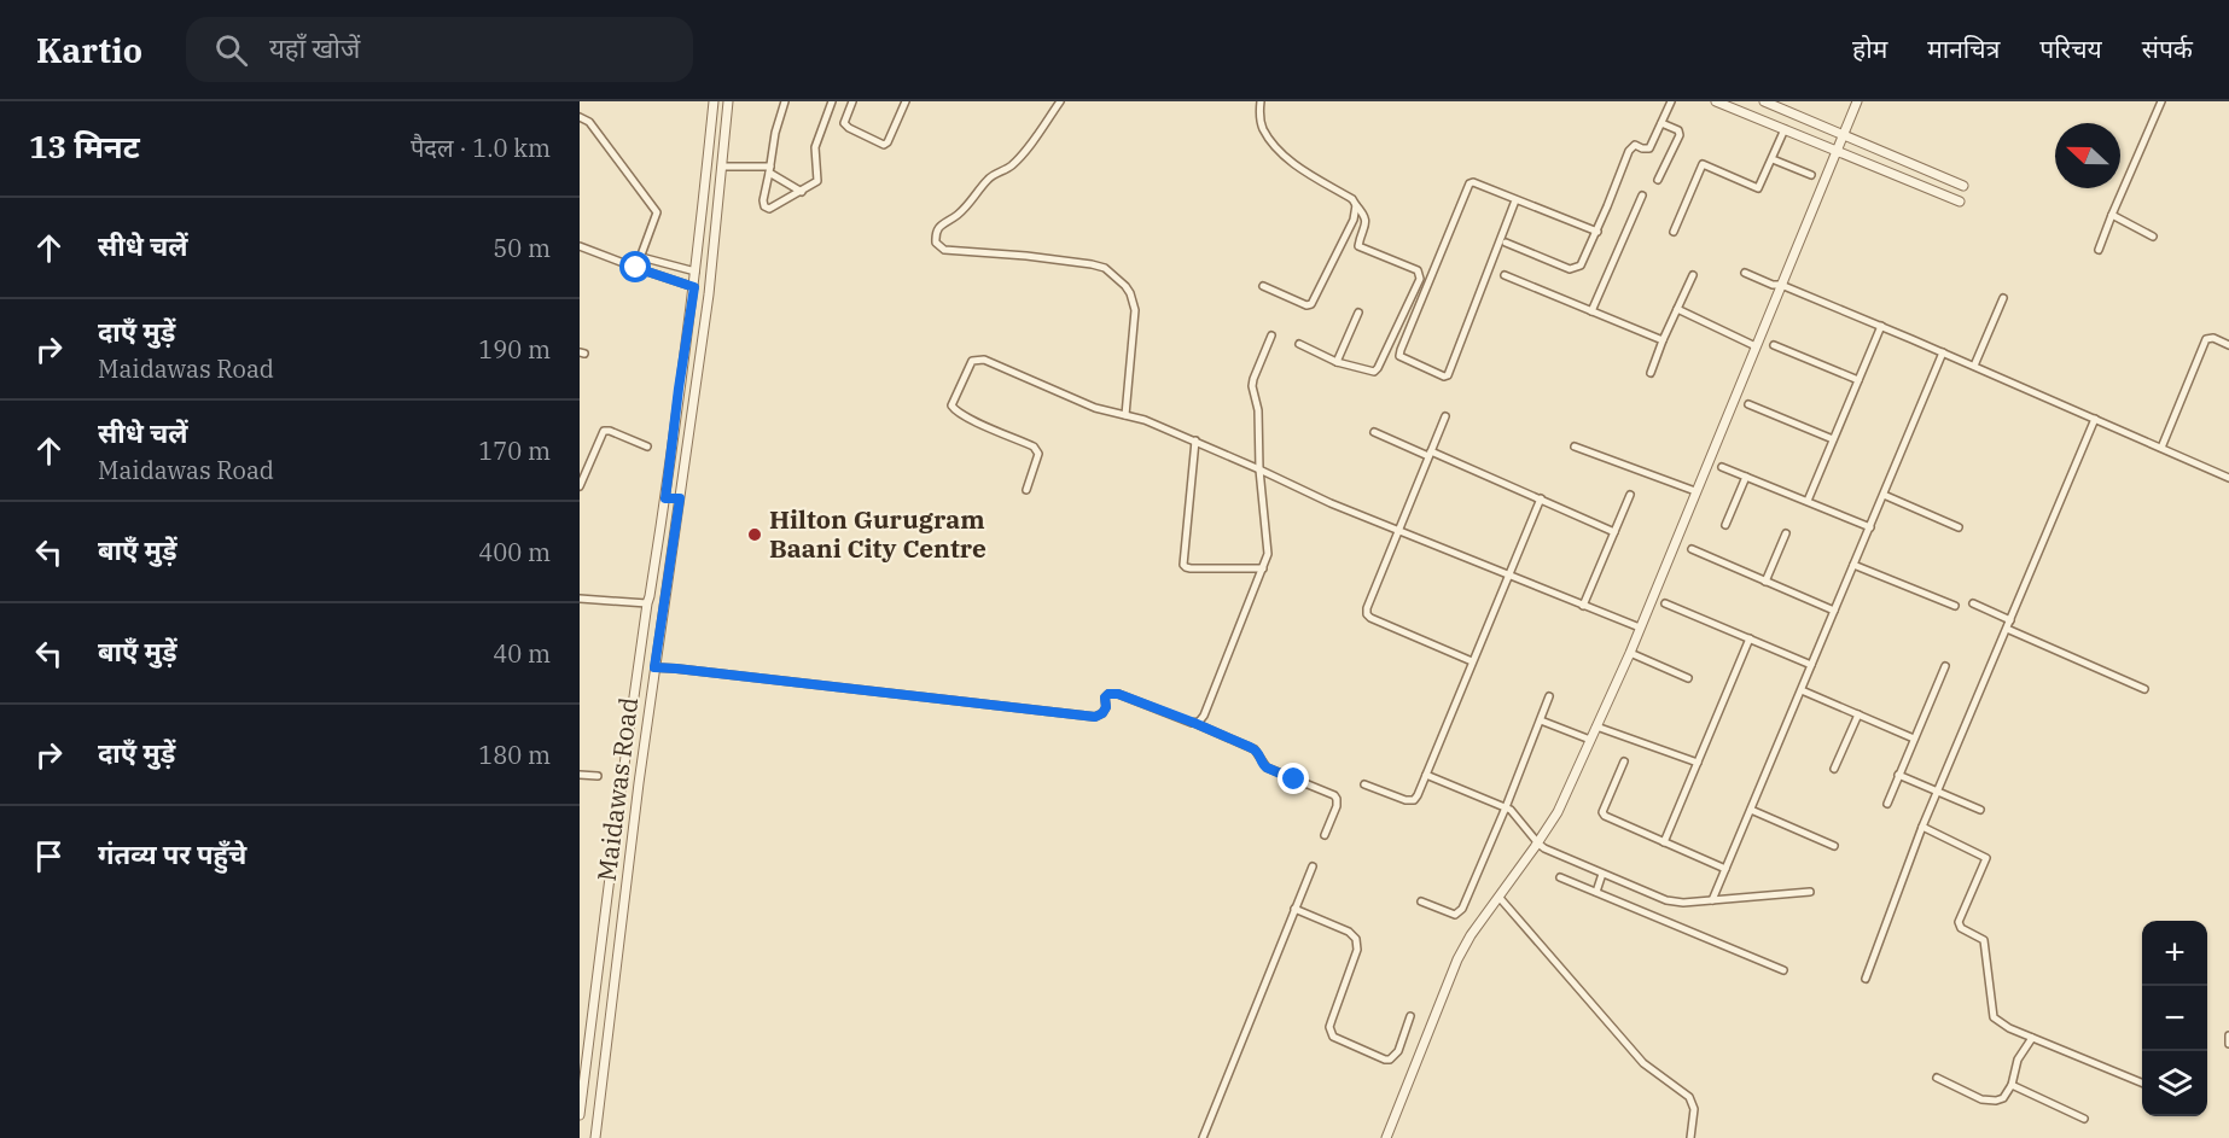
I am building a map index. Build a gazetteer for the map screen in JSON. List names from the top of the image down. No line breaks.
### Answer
{"streets":{"street":["Maidawas Road"]},"places":["Hilton Gurugram Baani City Centre"],"north":"left","page":{"header":"Kartio","search":"यहाँ खोजें","nav":["होम","मानचित्र","परिचय","संपर्क"],"heading":["13 मिनट","पैदल · 1.0 km"],"list":[["सीधे चलें","50 m"],["दाएँ मुड़ें","Maidawas Road","190 m"],["सीधे चलें","Maidawas Road","170 m"],["बाएँ मुड़ें","400 m"],["बाएँ मुड़ें","40 m"],["दाएँ मुड़ें","180 m"],"गंतव्य पर पहुँचे"],"map_buttons":["+","−"]}}
